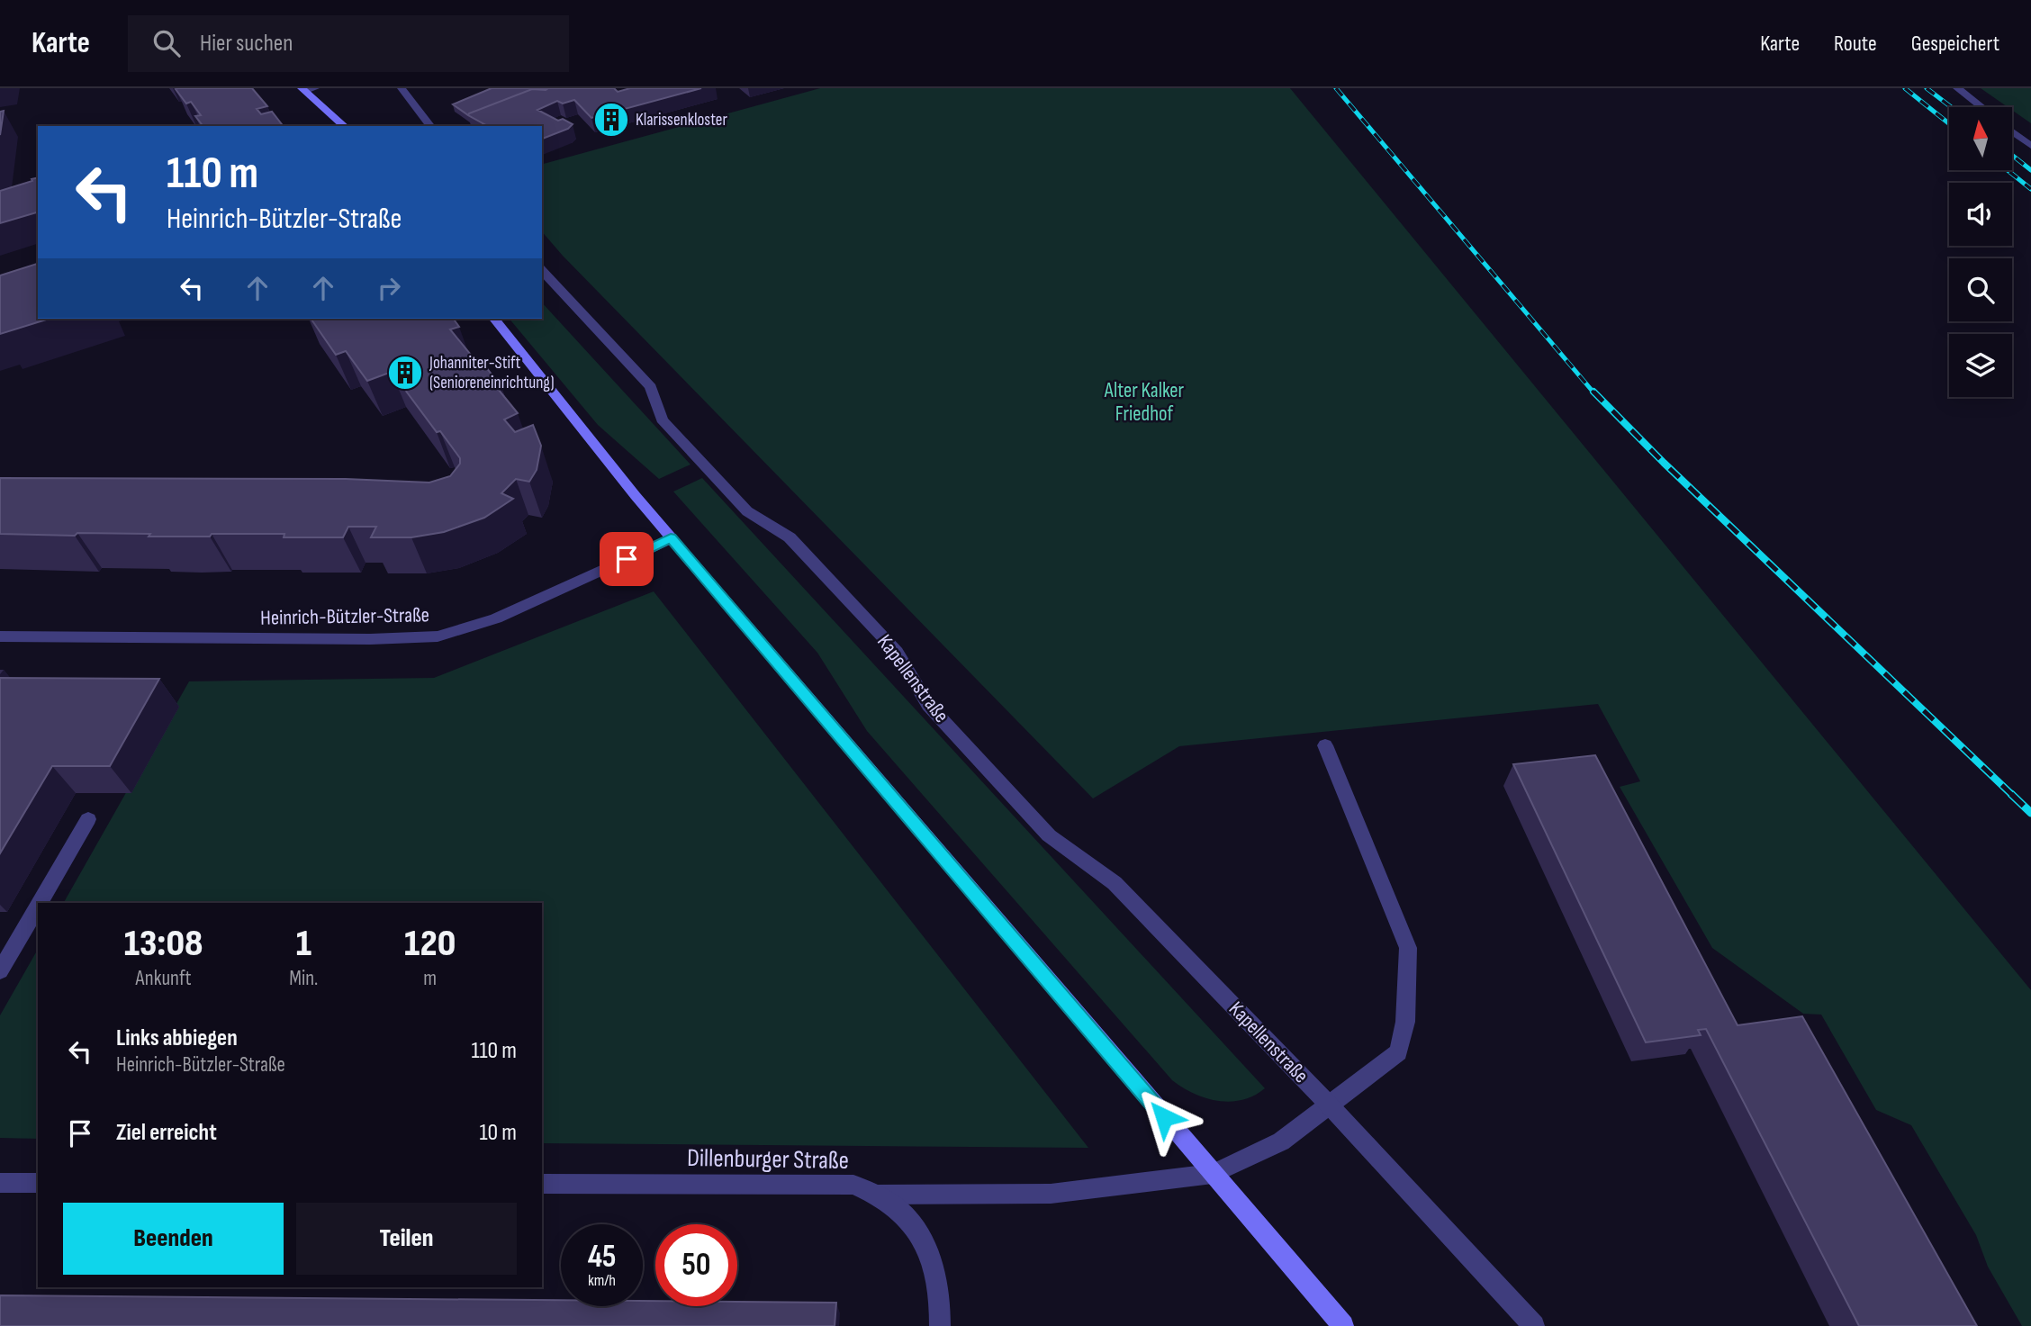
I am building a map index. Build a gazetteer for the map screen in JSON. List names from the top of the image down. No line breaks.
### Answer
{"streets":{"street":["Heinrich-Bützler-Straße","Kapellenstraße","Dillenburger Straße"]},"parks":["Alter Kalker Friedhof"],"places":{"building":["Klarissenkloster","Johanniter-Stift (Senioreneinrichtung)"]},"north":"top","page":{"header":"Karte","search":"Hier suchen","nav":["Karte","Route","Gespeichert"],"turn":["110 m","Heinrich-Bützler-Straße"],"eta":["13:08","Ankunft","1","Min.","120","m"],"list":[{"name":"Links abbiegen","note":"Heinrich-Bützler-Straße","value":"110 m"},{"name":"Ziel erreicht","value":"10 m"}],"buttons":["Beenden","Teilen"],"speed":"45 km/h","limit":"50"}}
